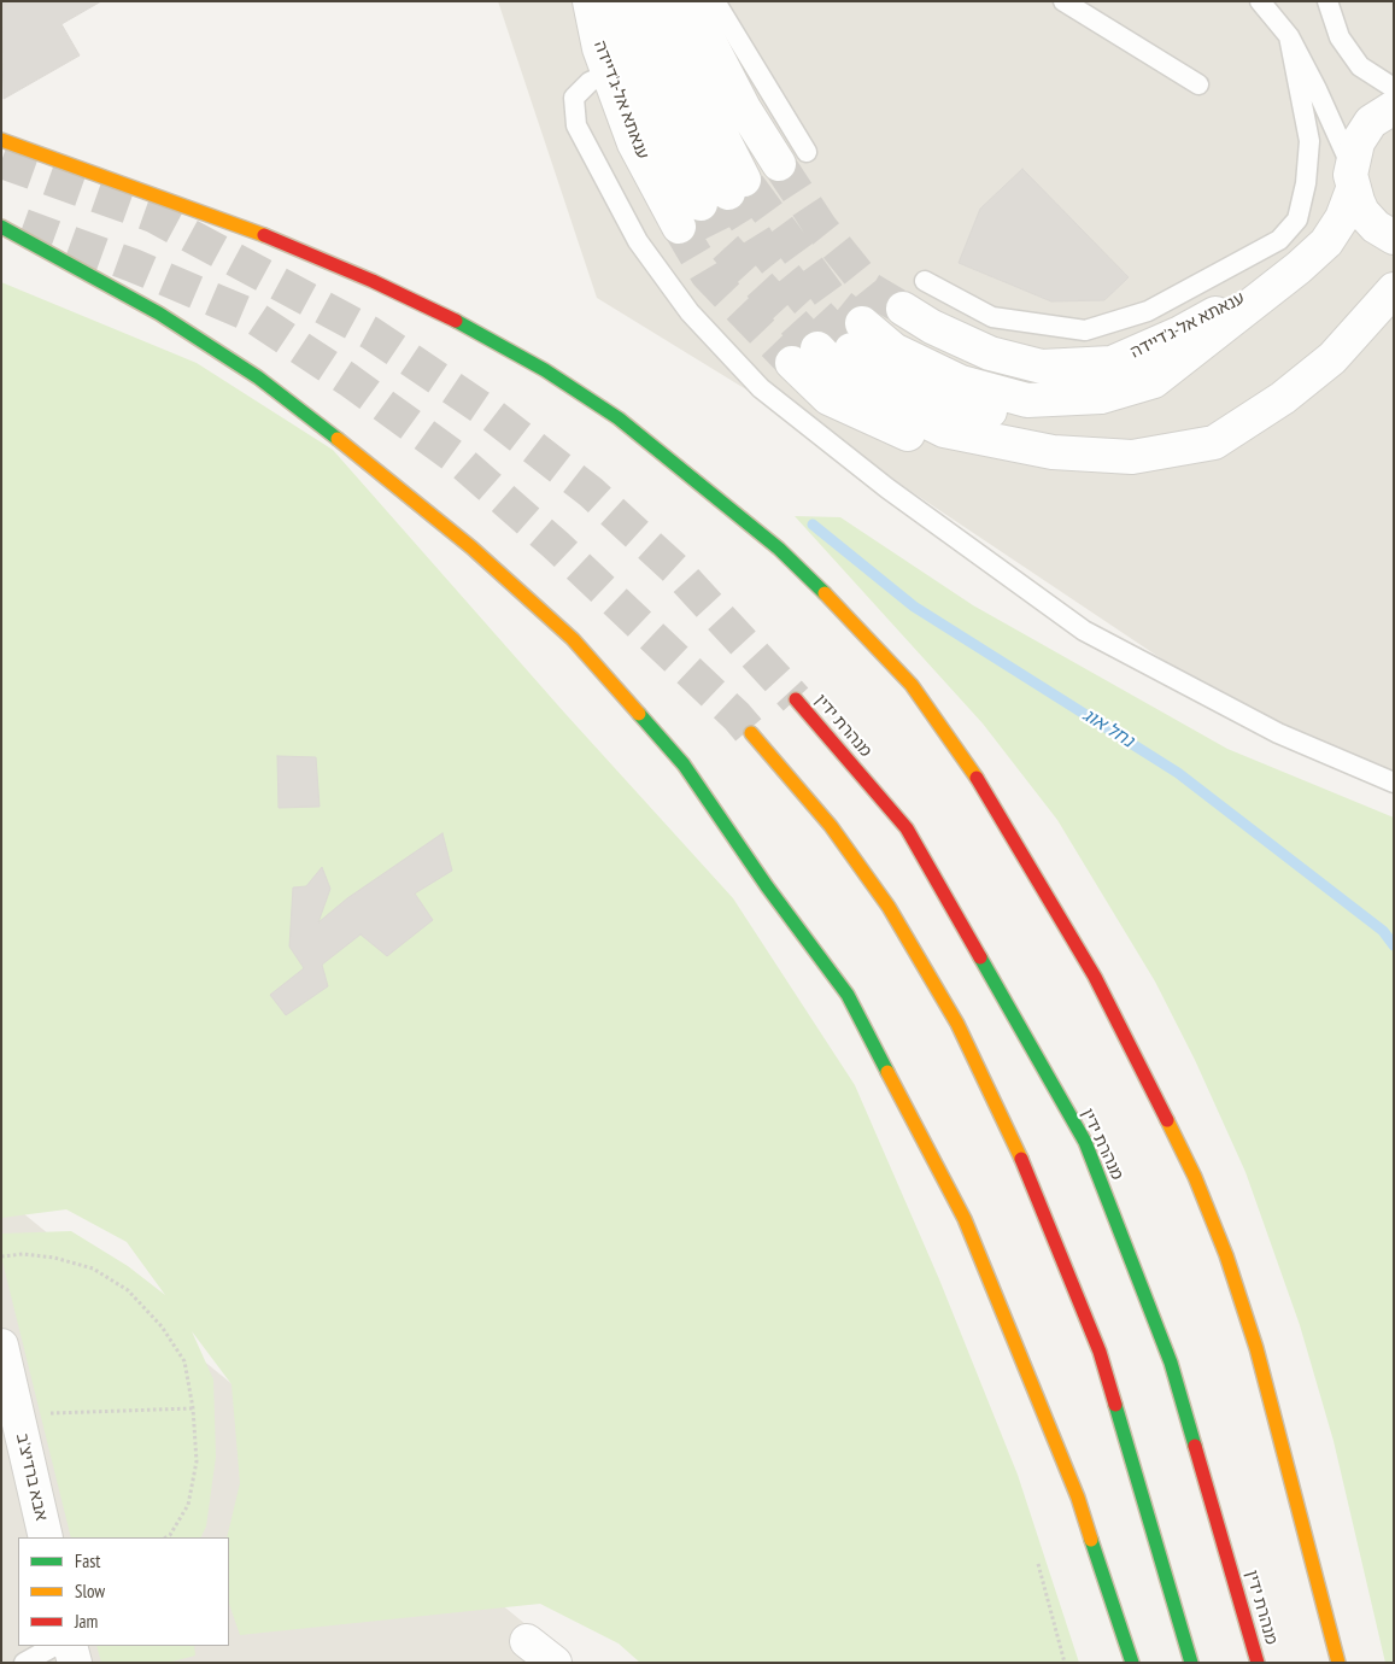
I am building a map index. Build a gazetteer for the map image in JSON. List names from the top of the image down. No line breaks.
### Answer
{"streets":{"highway":["מנהרת ידין"],"street":["ענאתא אל-ג'דיידה","אבא ברדיצ'ב"]},"water":["נחל אוג"],"legend":["Fast","Slow","Jam"]}
